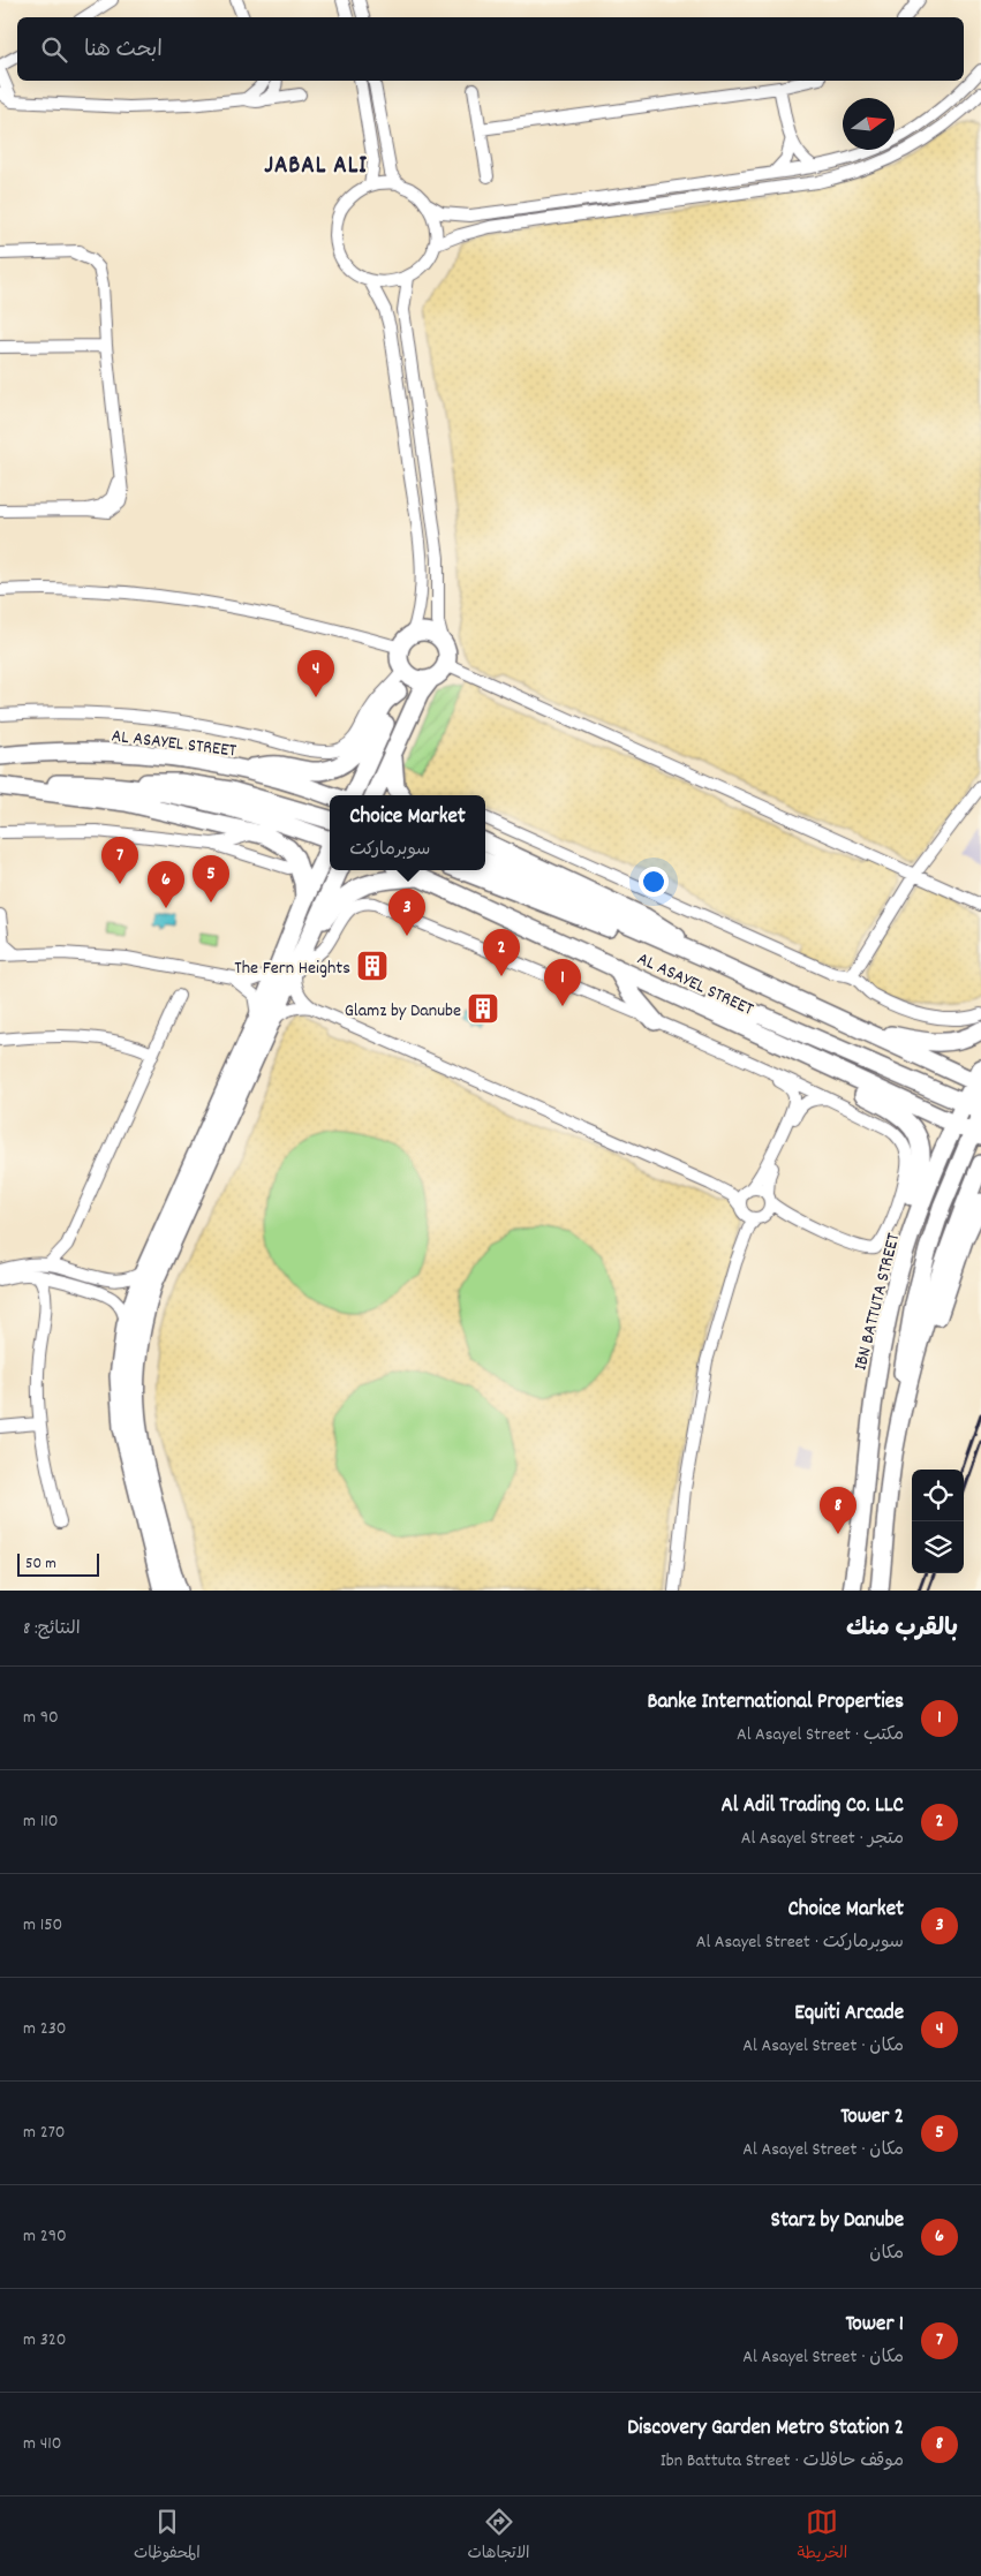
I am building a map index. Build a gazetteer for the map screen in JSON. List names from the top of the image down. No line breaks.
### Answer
{"streets":{"main road":["AL ASAYEL STREET","IBN BATTUTA STREET"]},"crossings":[["AL ASAYEL STREET","IBN BATTUTA STREET"]],"districts":["JABAL ALI"],"places":{"building":["The Fern Heights","Glamz by Danube"]},"scale_bar":"50 m","north":"right","page":{"search":"ابحث هنا","pins":["4","7","5","6","3","2","1","8"],"popup":["Choice Market","سوبرماركت"],"scale":"50 m","heading":["بالقرب منك","النتائج: 8"],"list":[{"mark":"1","name":"Banke International Properties","note":"مكتب · Al Asayel Street","value":"90 m"},{"mark":"2","name":"Al Adil Trading Co. LLC","note":"متجر · Al Asayel Street","value":"110 m"},{"mark":"3","name":"Choice Market","note":"سوبرماركت · Al Asayel Street","value":"150 m"},{"mark":"4","name":"Equiti Arcade","note":"مكان · Al Asayel Street","value":"230 m"},{"mark":"5","name":"Tower 2","note":"مكان · Al Asayel Street","value":"270 m"},{"mark":"6","name":"Starz by Danube","note":"مكان","value":"290 m"},{"mark":"7","name":"Tower 1","note":"مكان · Al Asayel Street","value":"320 m"},{"mark":"8","name":"Discovery Garden Metro Station 2","note":"موقف حافلات · Ibn Battuta Street","value":"410 m"}],"nav":["الخريطة","الاتجاهات","المحفوظات"]}}
